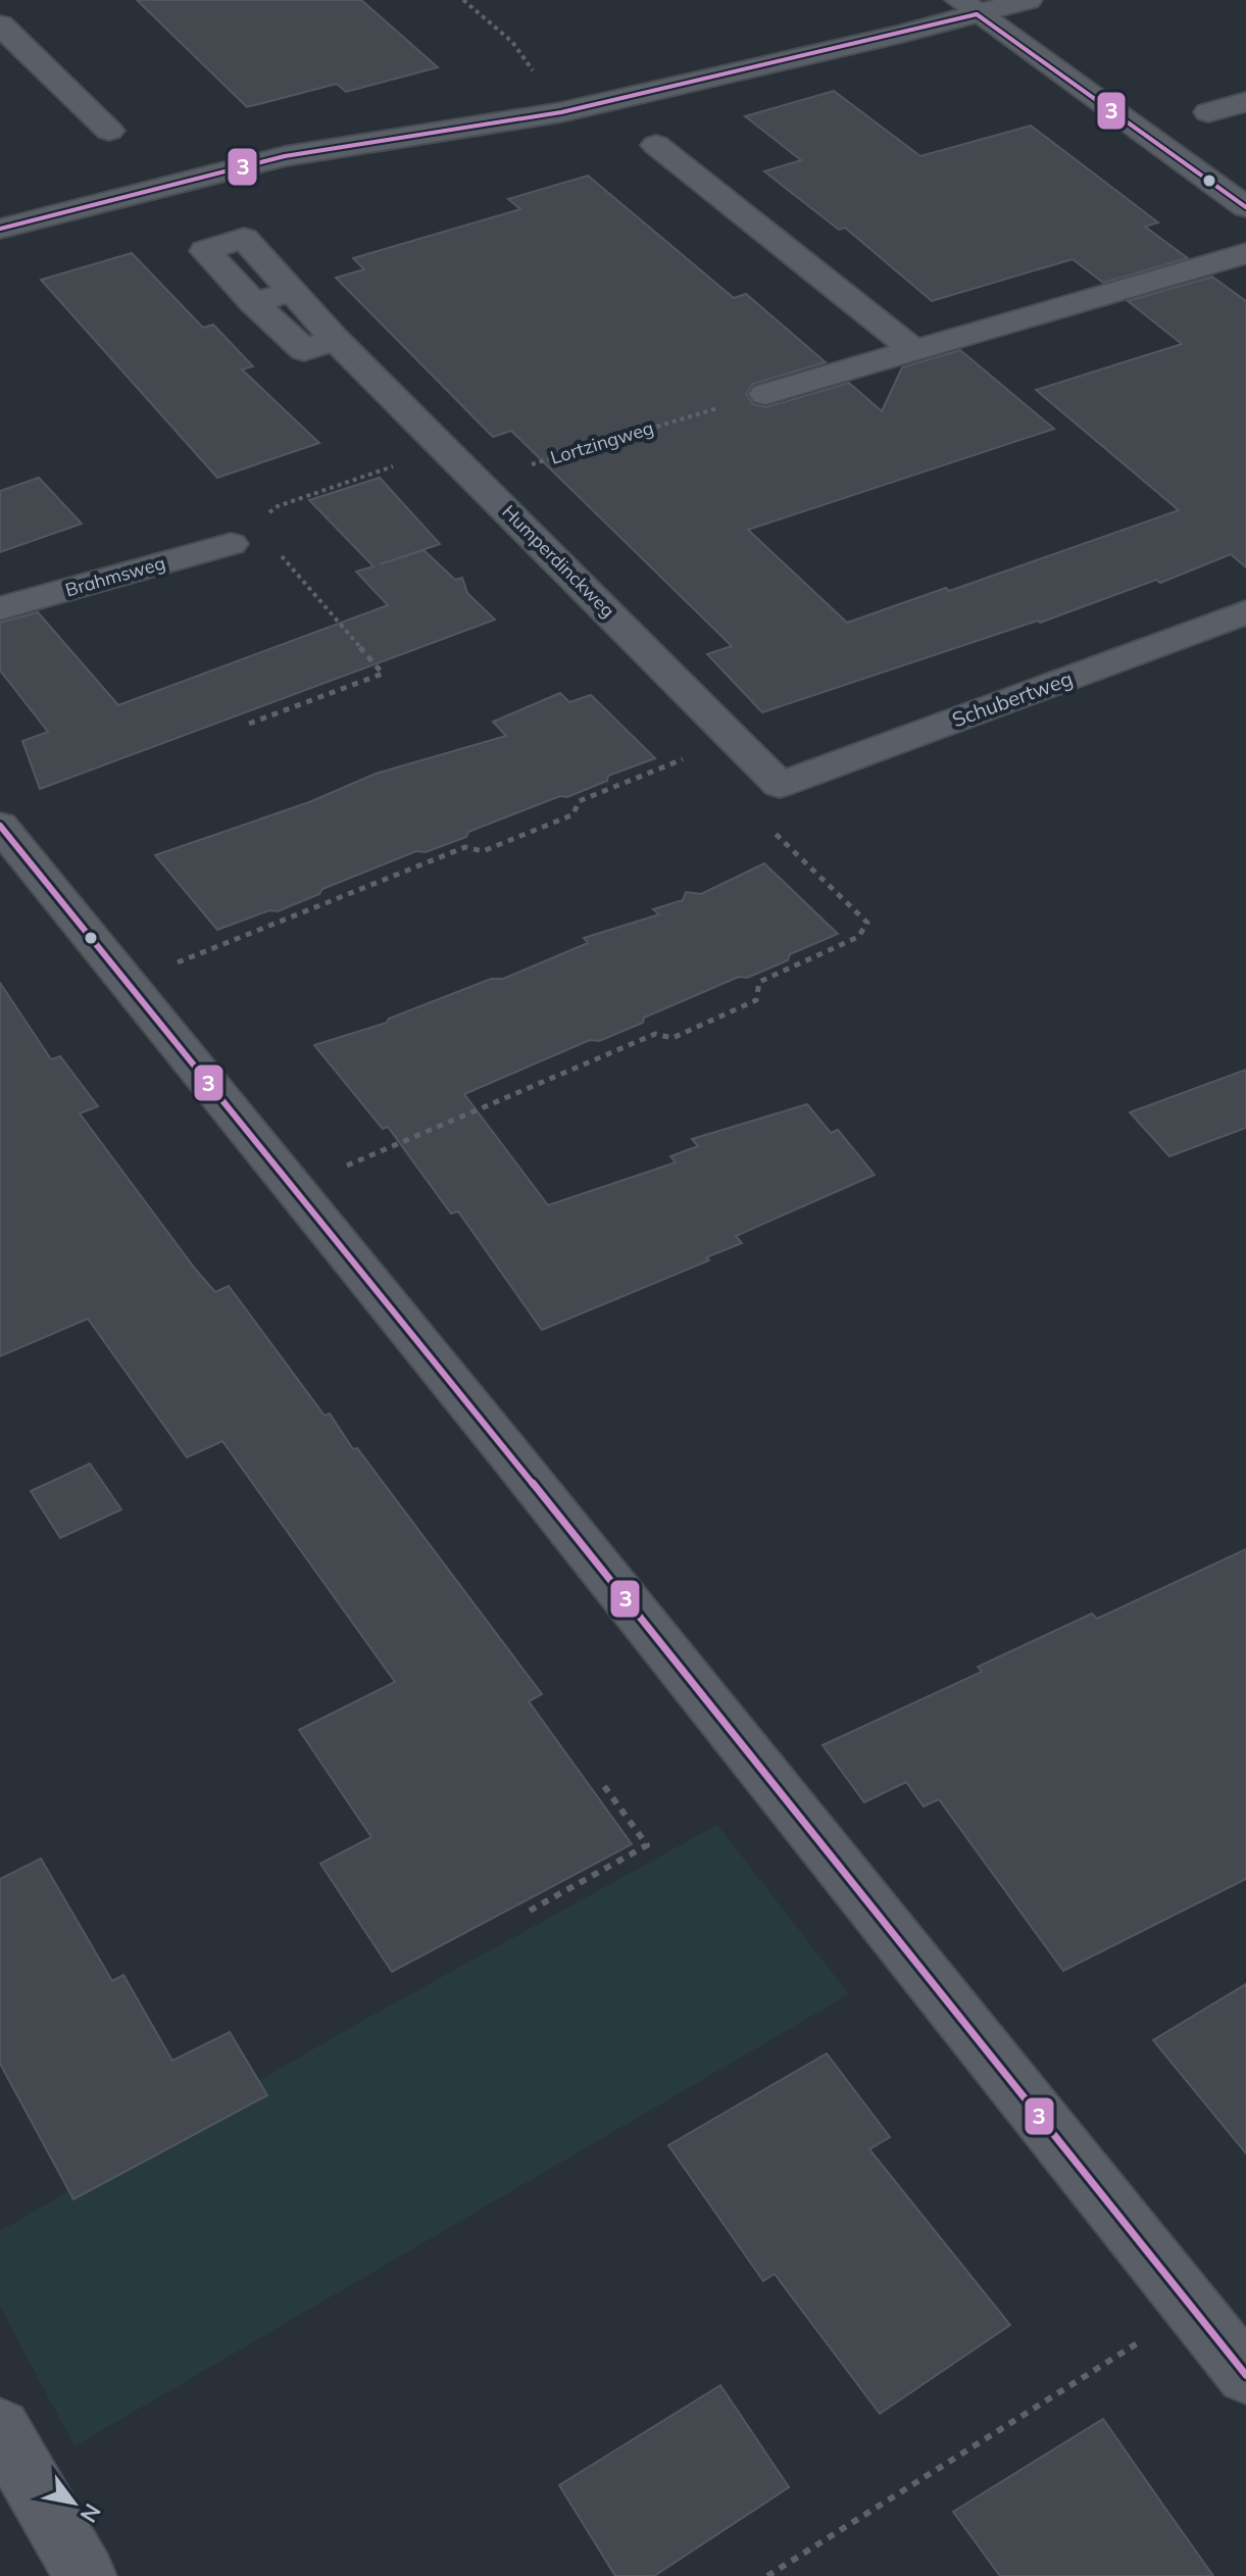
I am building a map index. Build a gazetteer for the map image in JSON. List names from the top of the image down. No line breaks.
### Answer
{"streets":{"street":["Humperdinckweg","Brahmsweg","Schubertweg"],"path":["Lortzingweg"]},"crossings":[["Lortzingweg","Humperdinckweg"],["Humperdinckweg","Schubertweg"]],"lines":["transit line 3"],"north":"bottom right"}
